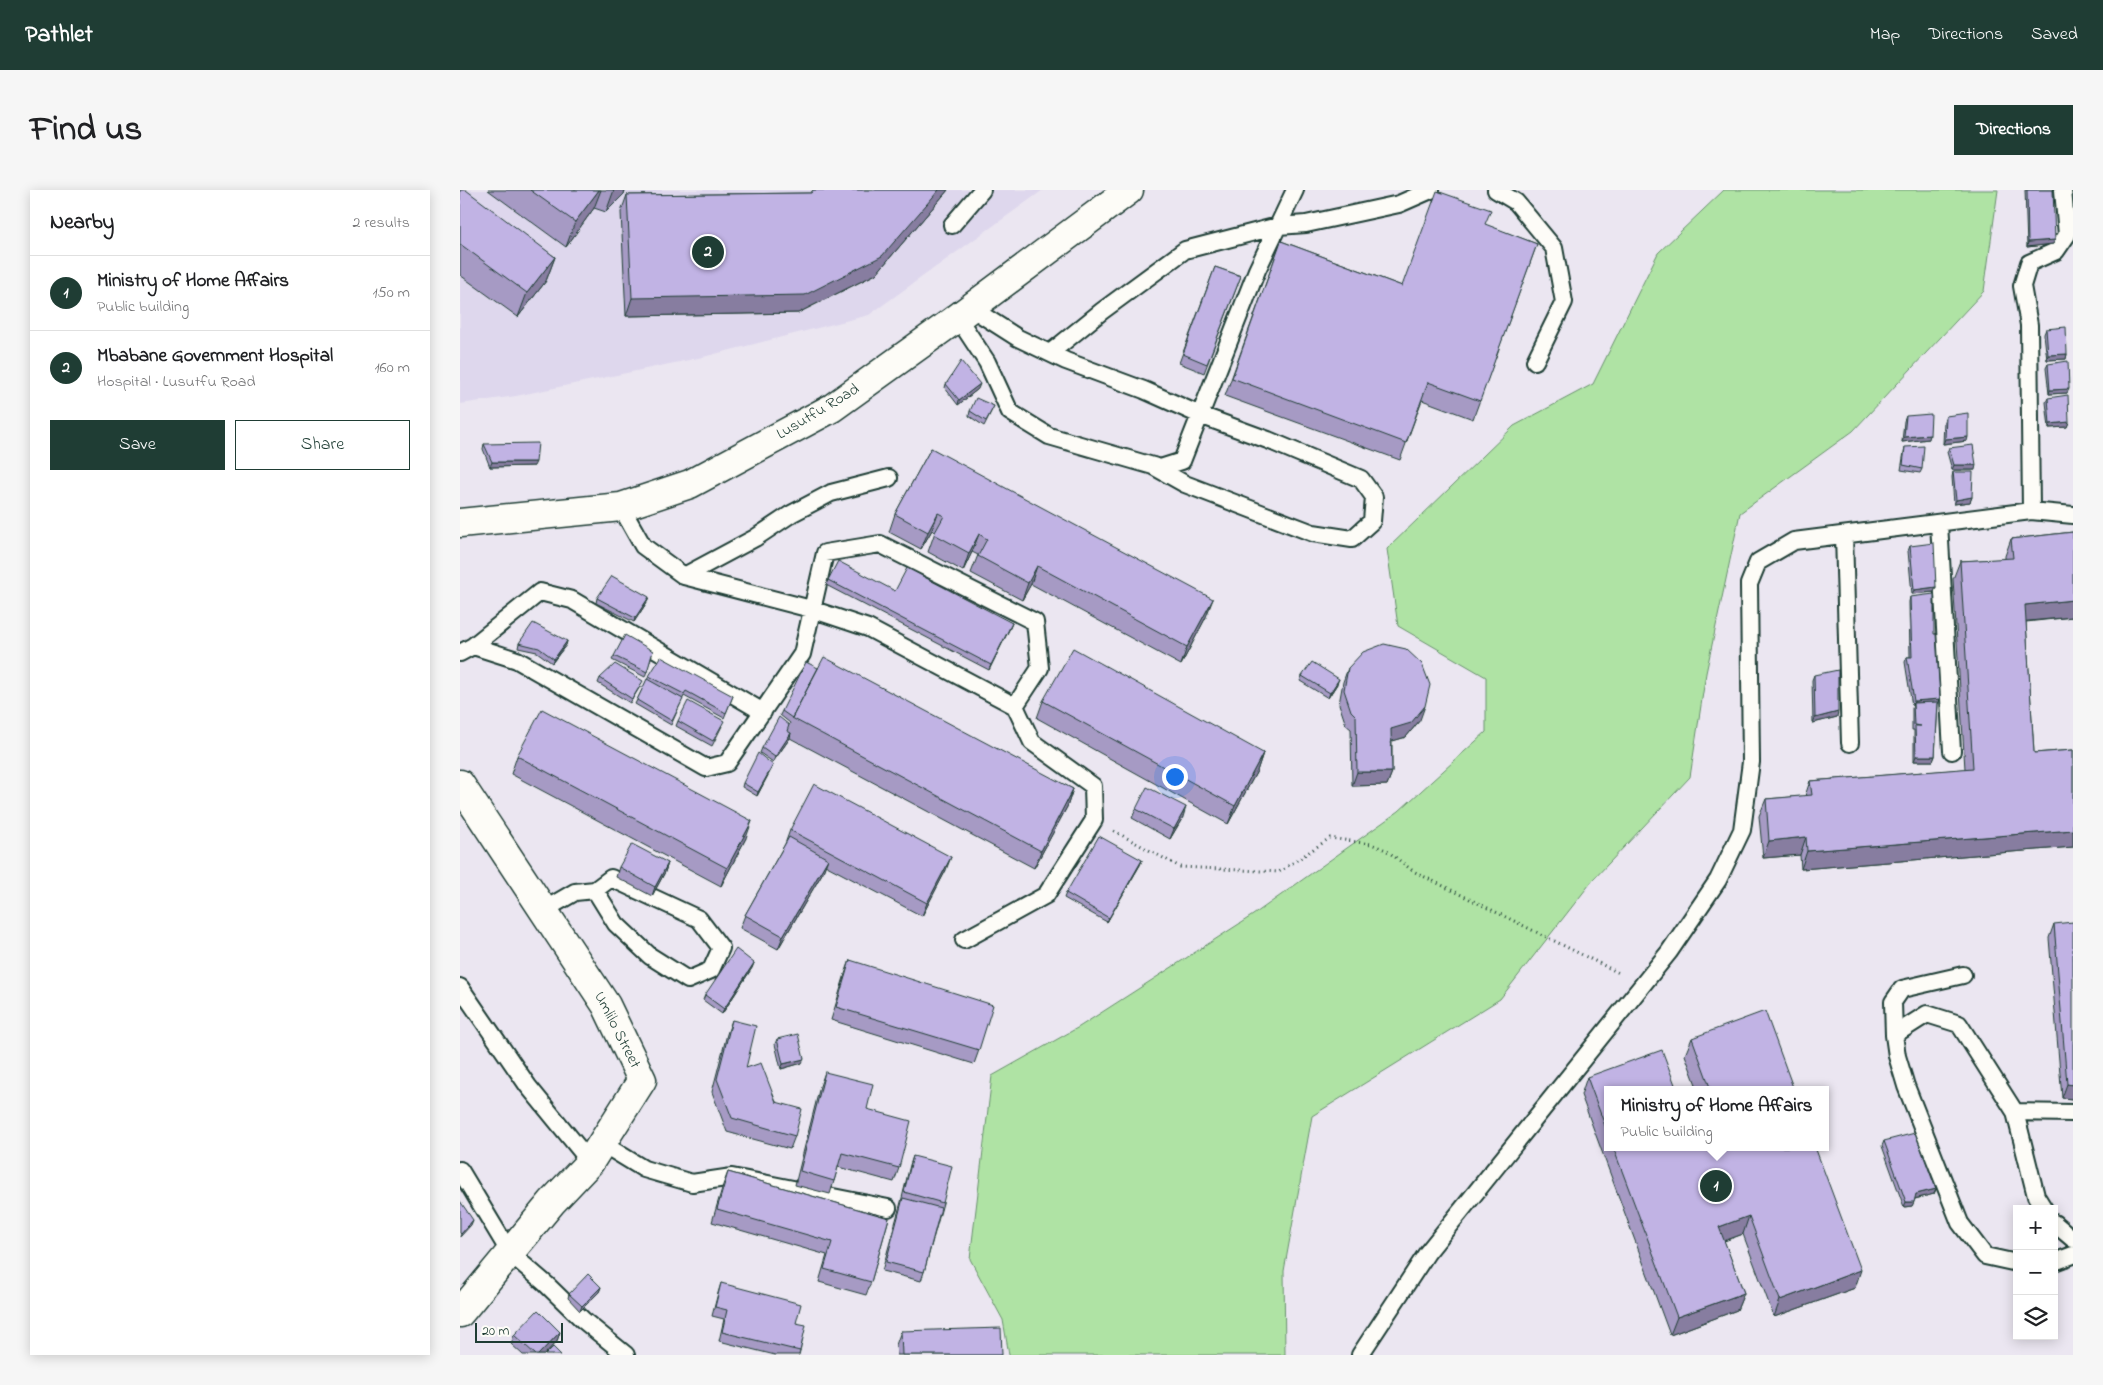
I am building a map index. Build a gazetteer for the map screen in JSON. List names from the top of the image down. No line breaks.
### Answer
{"streets":{"street":["Lusutfu Road","Umlilo Street"]},"scale_bar":"20 m","page":{"header":"Pathlet","nav":["Map","Directions","Saved"],"title":"Find us","buttons":["Directions",["Save","Share"]],"heading":["Nearby","2 results"],"pins":["2","1"],"list":[{"mark":"1","name":"Ministry of Home Affairs","note":"Public building","value":"150 m"},{"mark":"2","name":"Mbabane Government Hospital","note":"Hospital · Lusutfu Road","value":"160 m"}],"popup":["Ministry of Home Affairs","Public building"],"map_buttons":["+","−"],"scale":"20 m"}}
